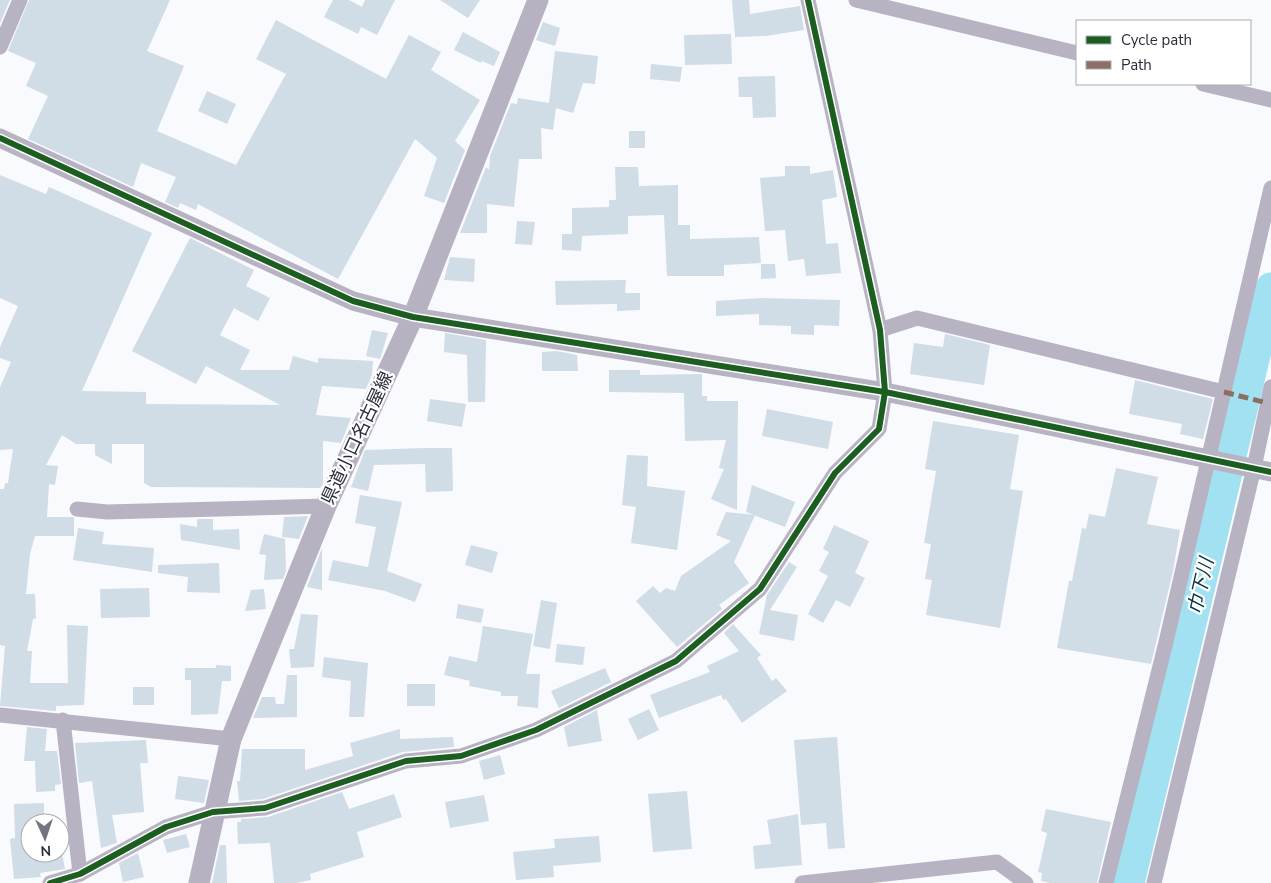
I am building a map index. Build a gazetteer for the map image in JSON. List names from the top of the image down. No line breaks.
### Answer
{"streets":{"main road":["県道小口名古屋線"]},"water":["巾下川"],"legend":["Cycle path","Path"],"north":"bottom"}
